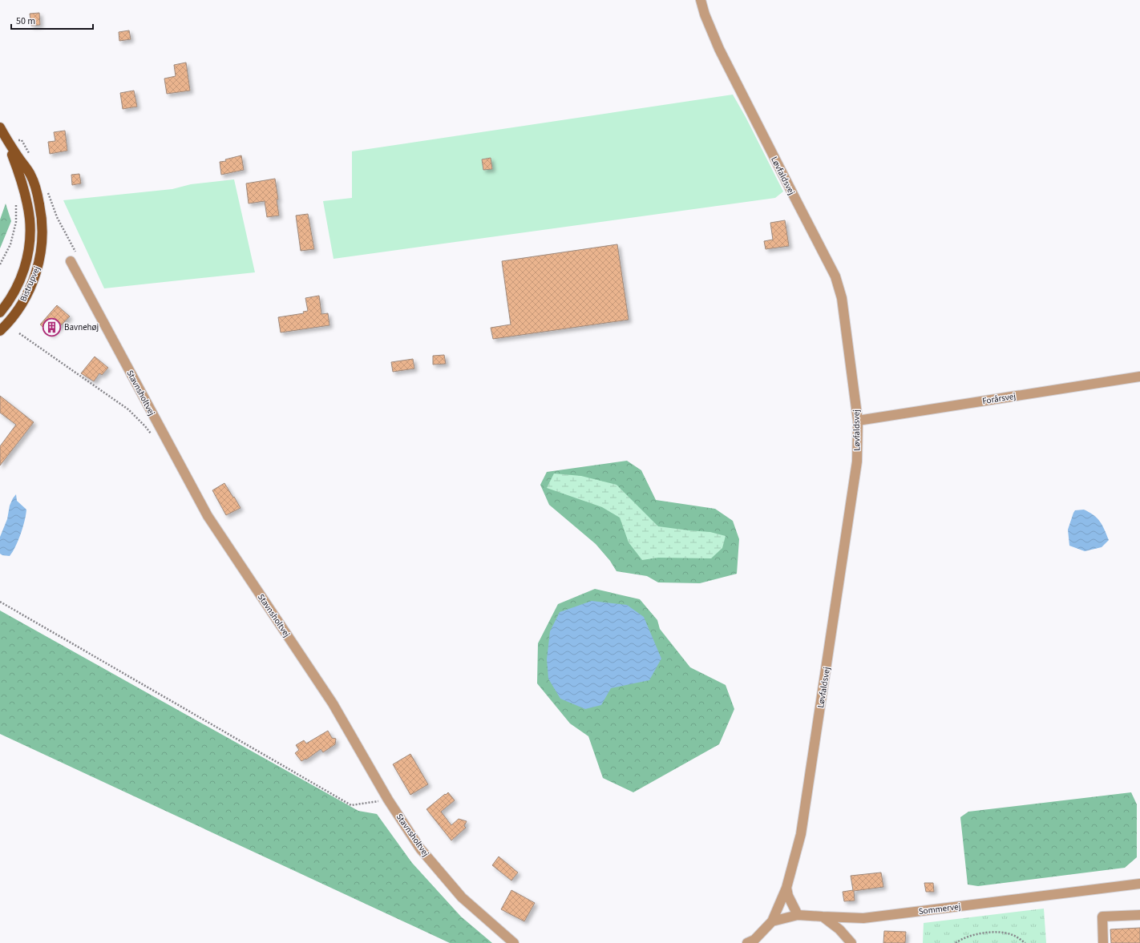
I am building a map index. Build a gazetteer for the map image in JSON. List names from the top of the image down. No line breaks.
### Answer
{"streets":{"main road":["Bistrupvej"],"street":["Løvfaldsvej","Stavnsholtvej","Forårsvej","Sommervej"]},"crossings":[["Løvfaldsvej","Forårsvej"],["Løvfaldsvej","Sommervej"]],"places":{"building":["Bavnehøj"]},"scale_bar":"50 m"}
